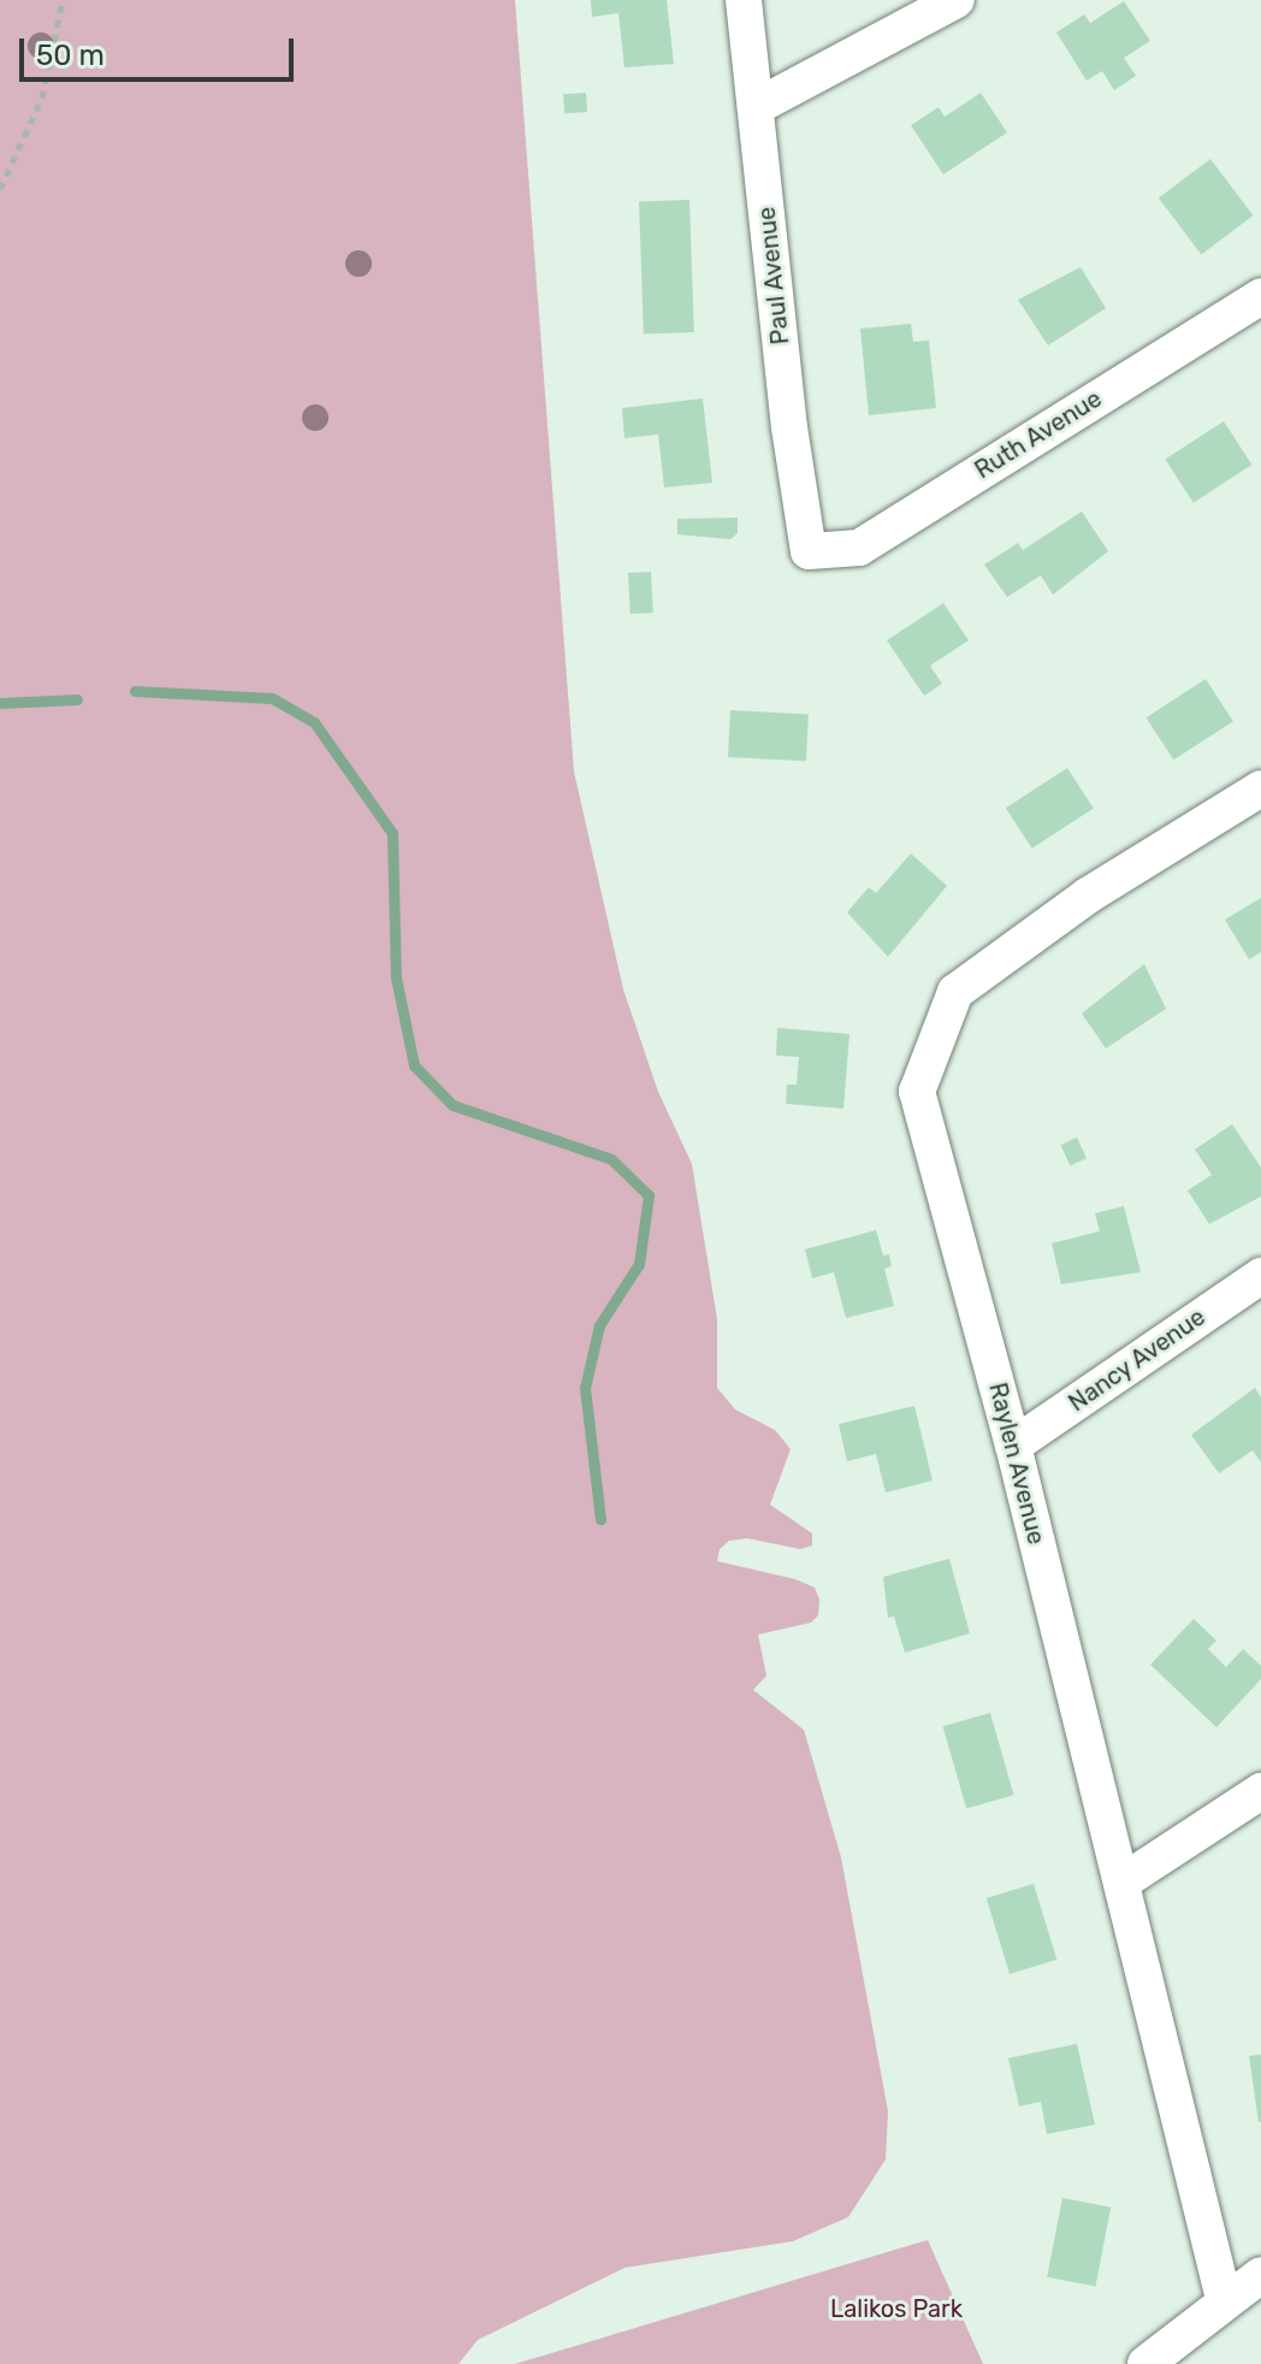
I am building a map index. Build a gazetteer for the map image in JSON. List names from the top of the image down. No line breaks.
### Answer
{"streets":{"street":["Paul Avenue","Ruth Avenue","Nancy Avenue","Raylen Avenue"]},"crossings":[["Paul Avenue","Ruth Avenue"],["Nancy Avenue","Raylen Avenue"]],"parks":["Lalikos Park"],"scale_bar":"50 m"}
